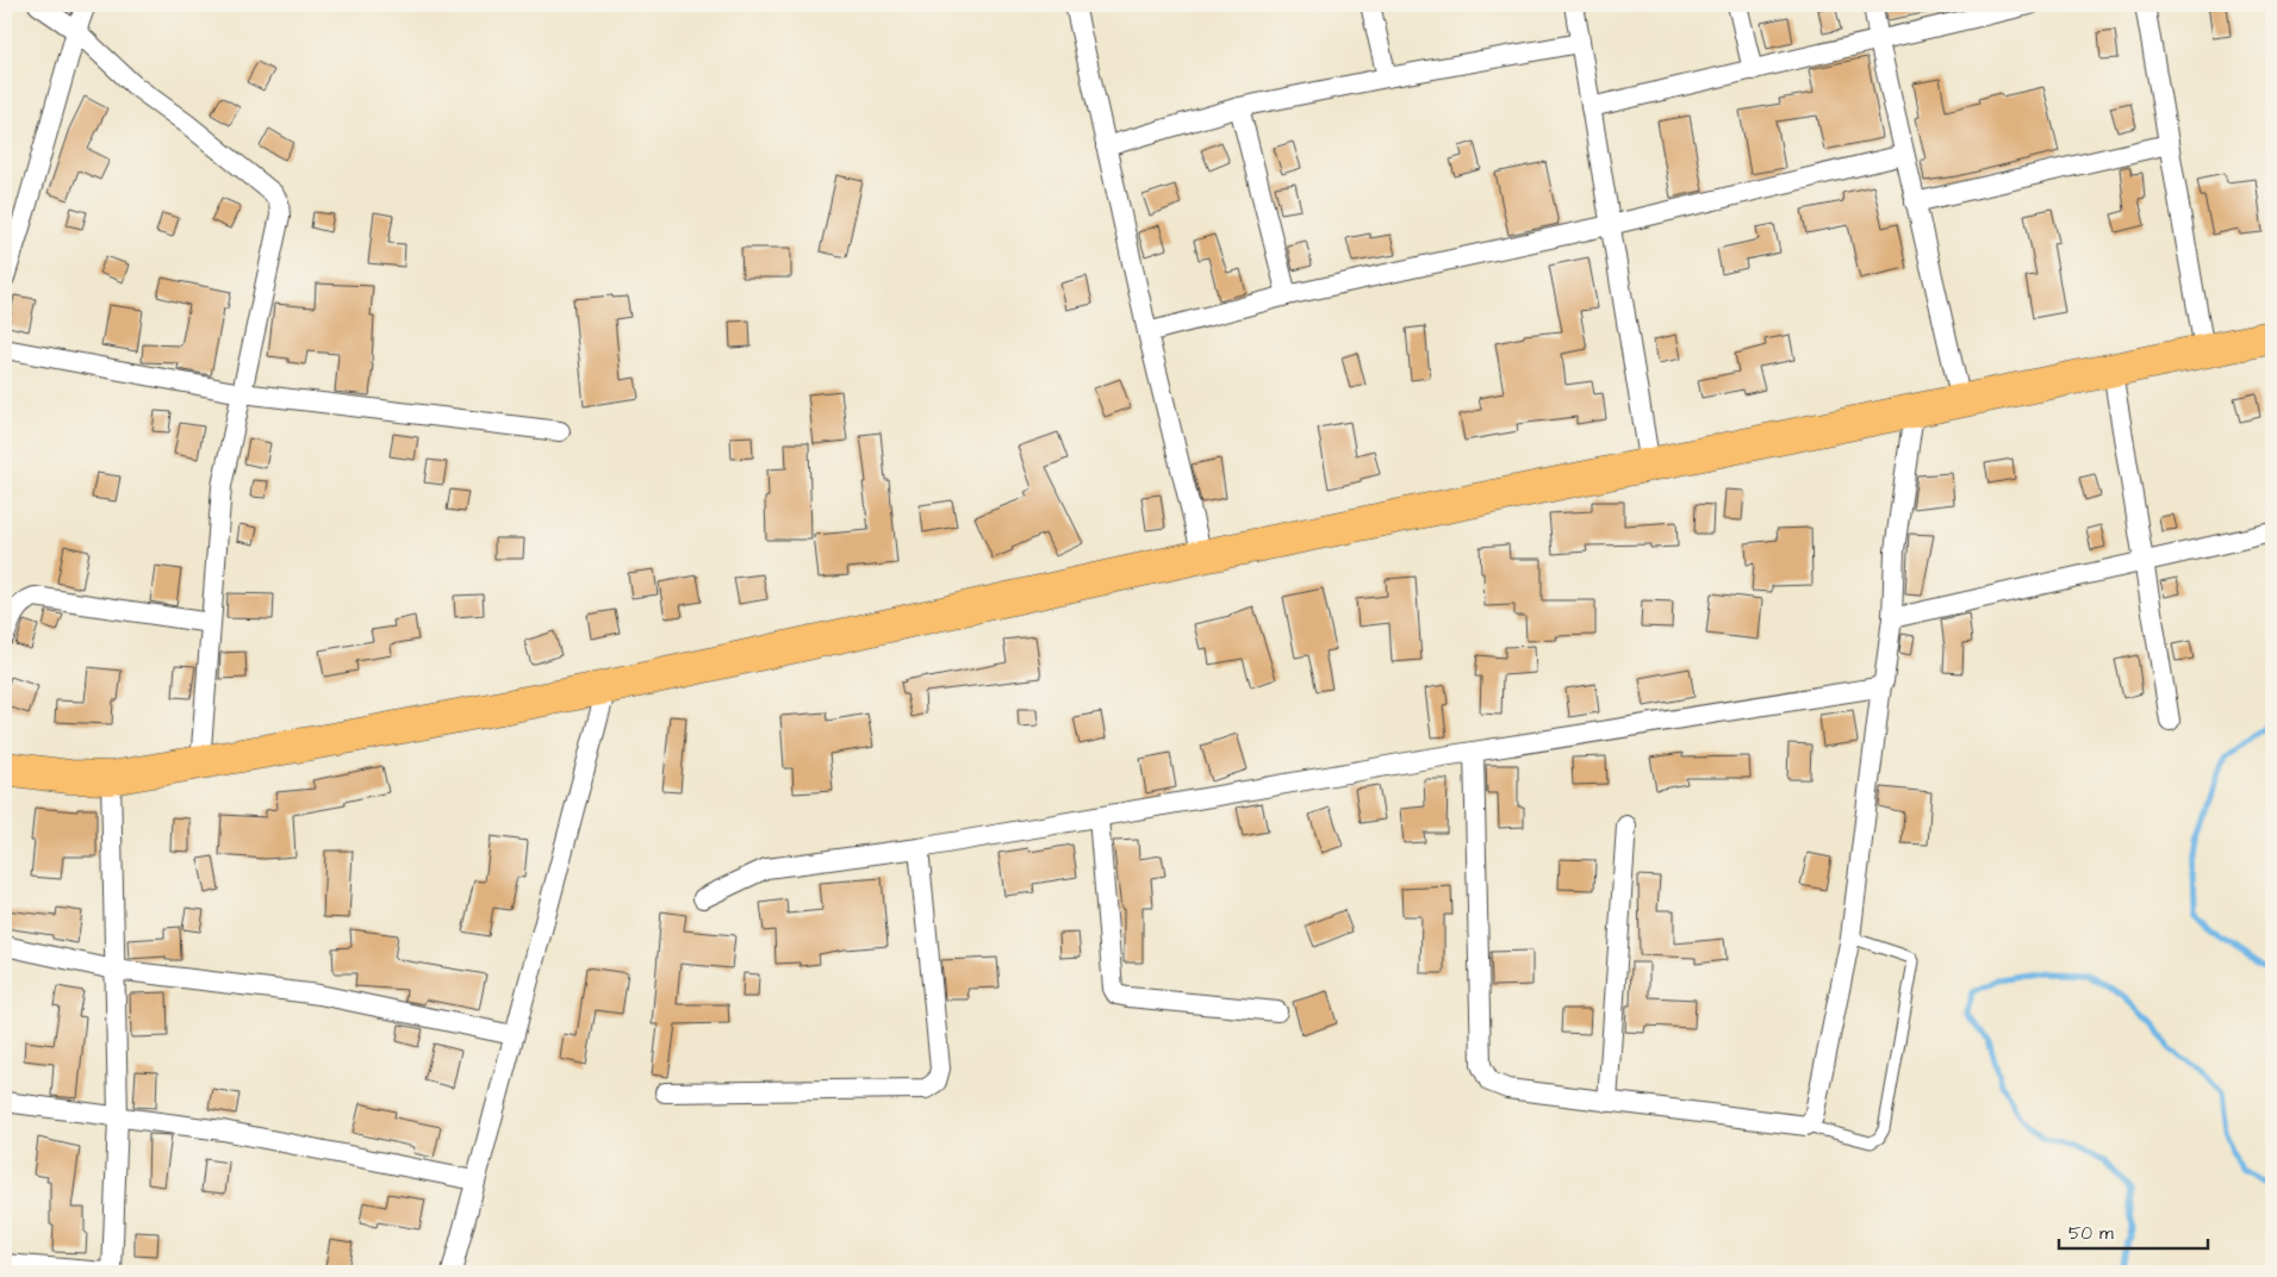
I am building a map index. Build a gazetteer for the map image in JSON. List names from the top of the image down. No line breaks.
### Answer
{"scale_bar":"50 m"}
